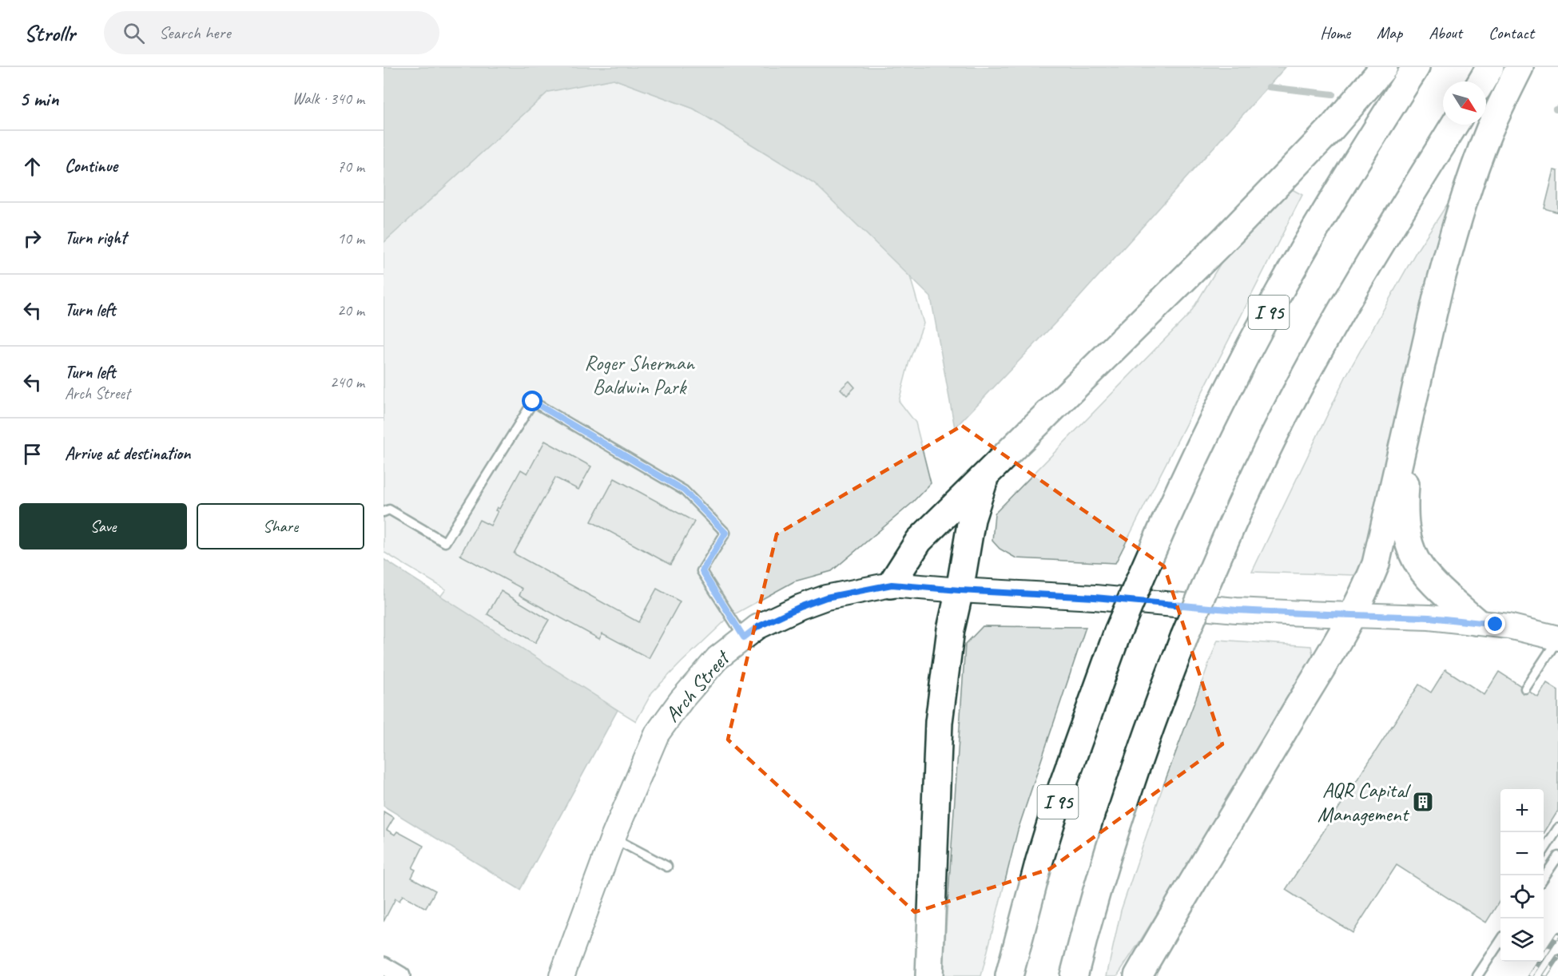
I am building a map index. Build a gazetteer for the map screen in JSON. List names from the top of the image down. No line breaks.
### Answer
{"streets":{"highway":["I 95"],"main road":["Arch Street"]},"parks":["Roger Sherman Baldwin Park"],"places":{"building":["AQR Capital Management"]},"north":"bottom right","page":{"header":"Strollr","search":"Search here","nav":["Home","Map","About","Contact"],"heading":["5 min","Walk · 340 m"],"list":[["Continue","70 m"],["Turn right","10 m"],["Turn left","20 m"],["Turn left","Arch Street","240 m"],"Arrive at destination"],"buttons":["Save","Share"],"map_buttons":["+","−"]}}
